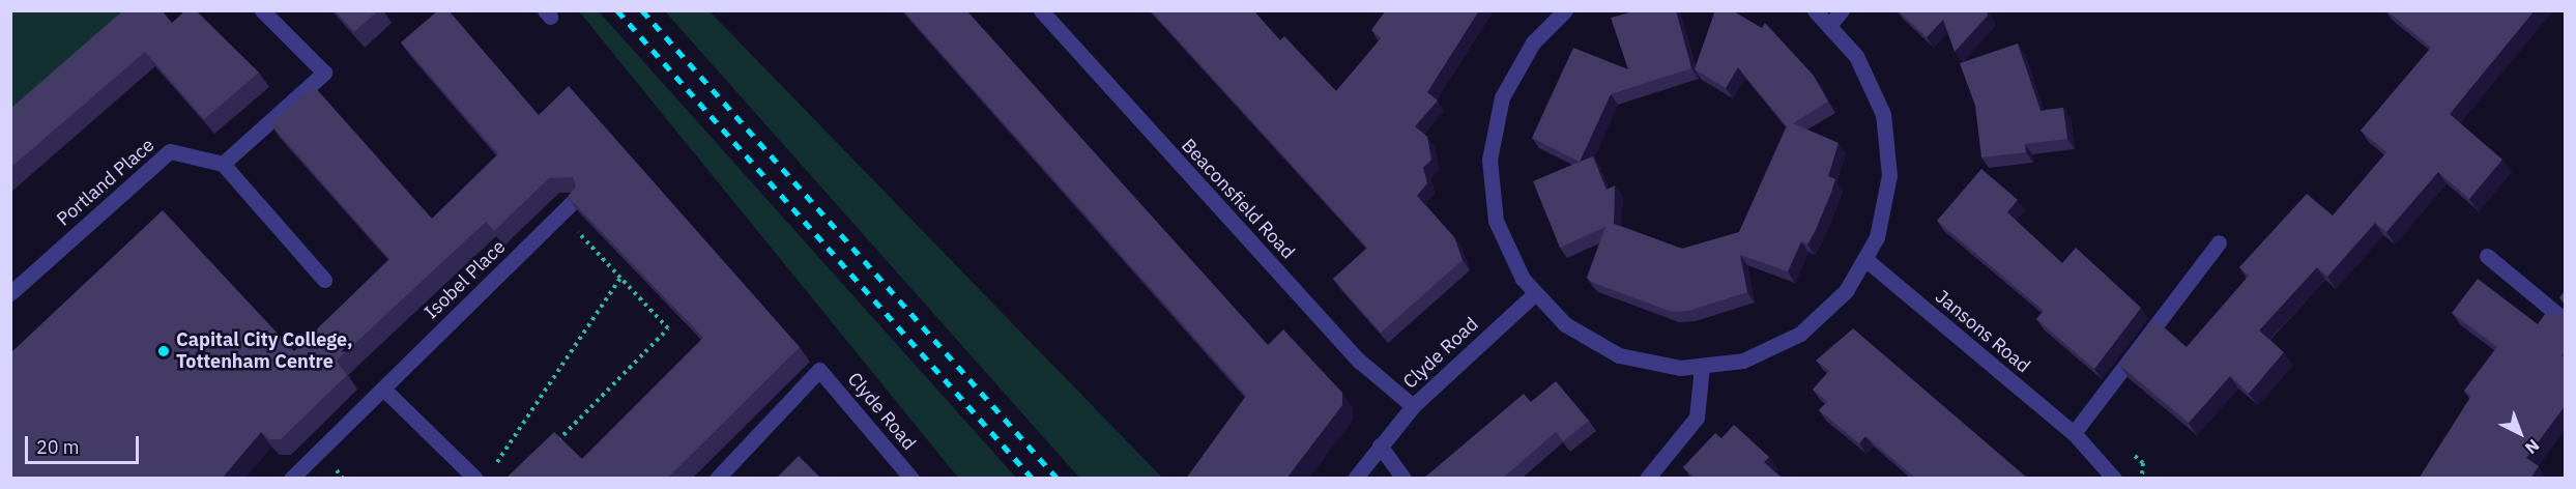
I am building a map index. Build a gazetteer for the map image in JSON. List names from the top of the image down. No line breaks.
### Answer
{"streets":{"street":["Portland Place","Beaconsfield Road","Isobel Place","Jansons Road","Clyde Road"]},"crossings":[["Beaconsfield Road","Clyde Road"]],"places":["Capital City College, Tottenham Centre"],"scale_bar":"20 m","north":"bottom right"}
